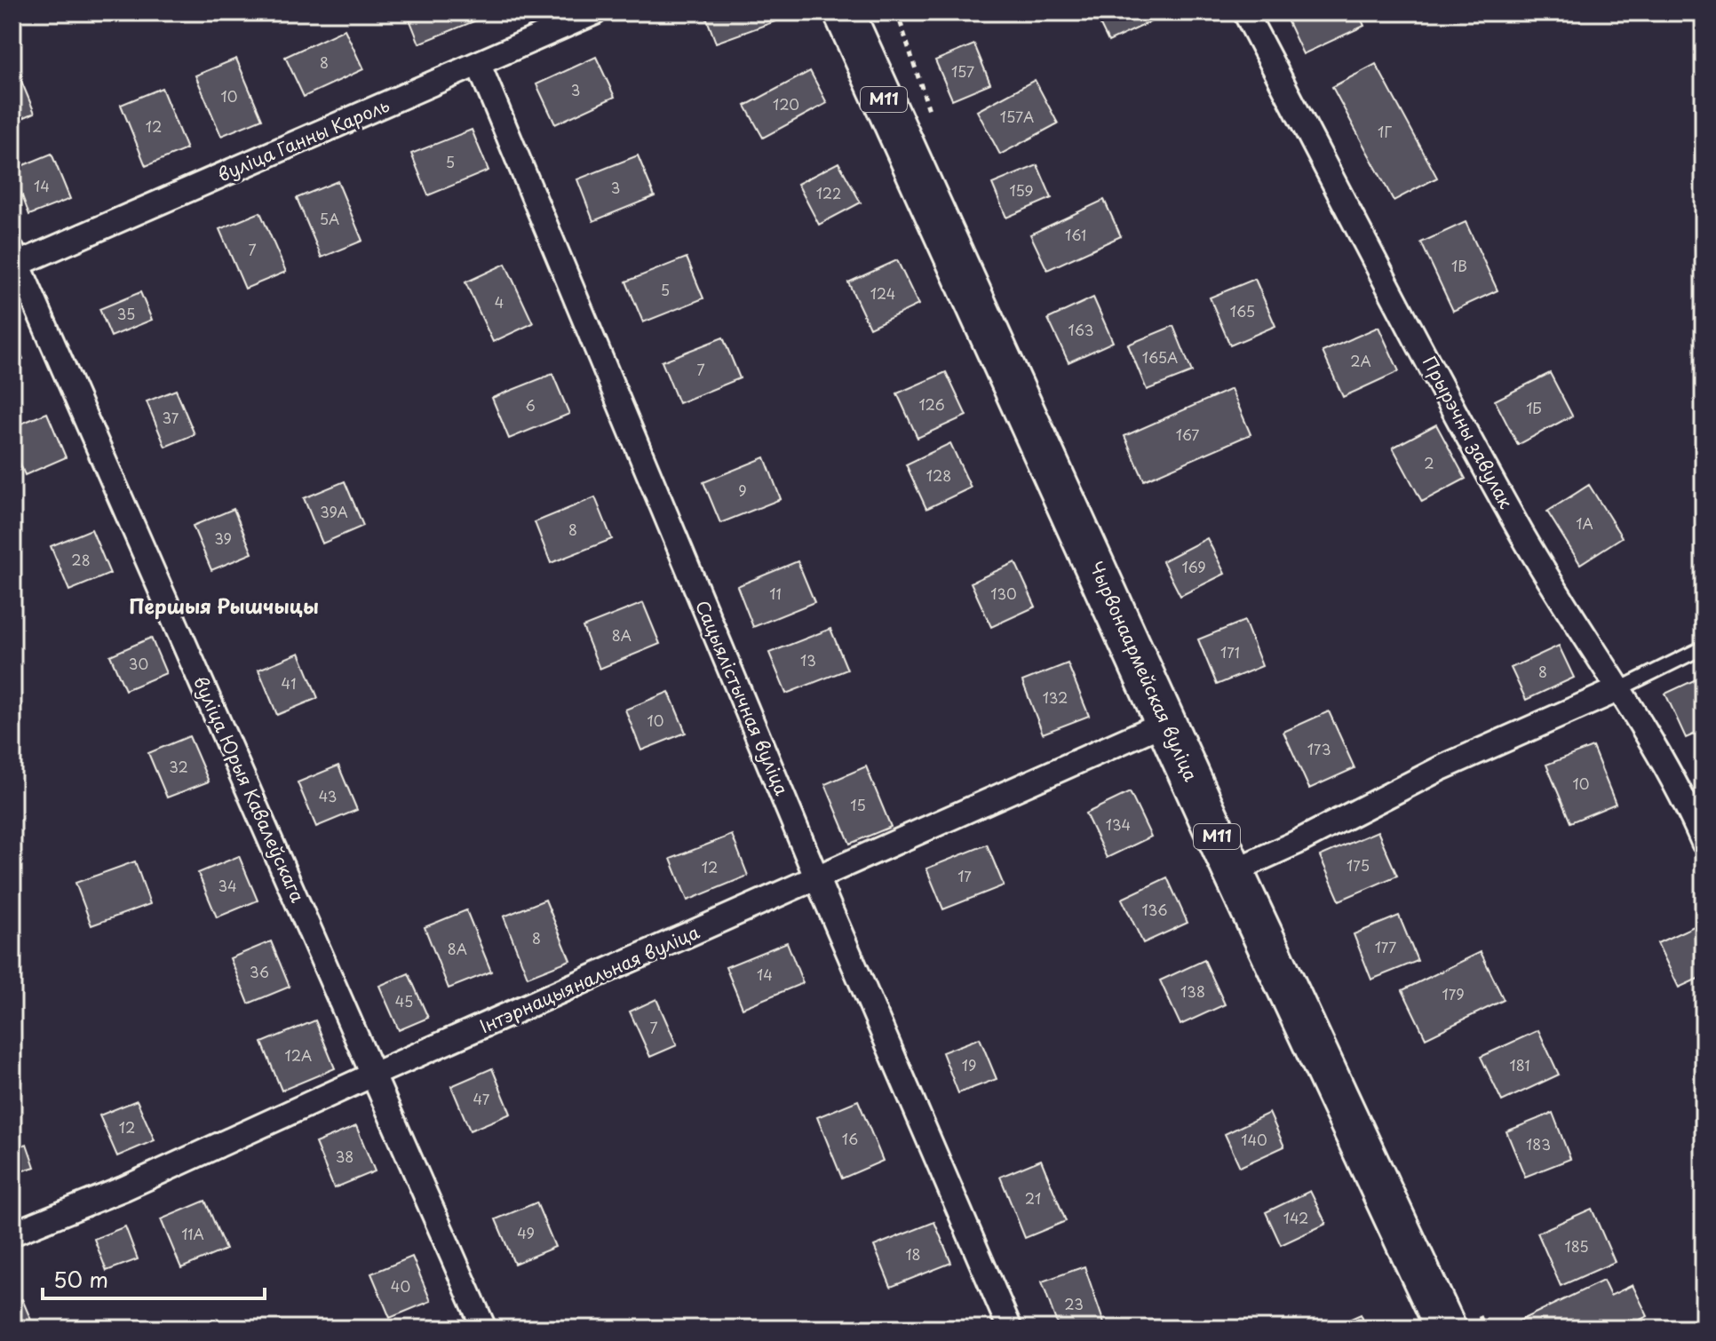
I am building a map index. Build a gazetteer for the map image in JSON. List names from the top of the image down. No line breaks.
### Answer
{"streets":{"highway":["М11","Чырвонаармейская вуліца"],"street":["вуліца Ганны Кароль","Прырэчны завулак","Сацыялістычная вуліца","вуліца Юрыя Кавалеўскага","Інтэрнацыянальная вуліца"]},"crossings":[["вуліца Ганны Кароль","Сацыялістычная вуліца"],["вуліца Ганны Кароль","вуліца Юрыя Кавалеўскага"],["Чырвонаармейская вуліца","Інтэрнацыянальная вуліца"],["Сацыялістычная вуліца","Інтэрнацыянальная вуліца"],["вуліца Юрыя Кавалеўскага","Інтэрнацыянальная вуліца"]],"districts":["Першыя Рышчыцы"],"house_numbers":["8","157","3","10","120","157А","12","1Г","5","14","3","159","122","5А","161","7","1В","5","124","4","165","35","163","165А","2А","7","126","6","1Б","37","167","2","128","9","39А","1А","8","39","28","169","11","130","8А","171","13","30","8","41","132","10","173","32","10","43","15","134","175","12","17","34","136","8","177","8А","36","14","138","179","45","7","12А","19","181","47","12","16","140","183","38","21","142","49","11А","185","18","40","23"],"scale_bar":"50 m"}
